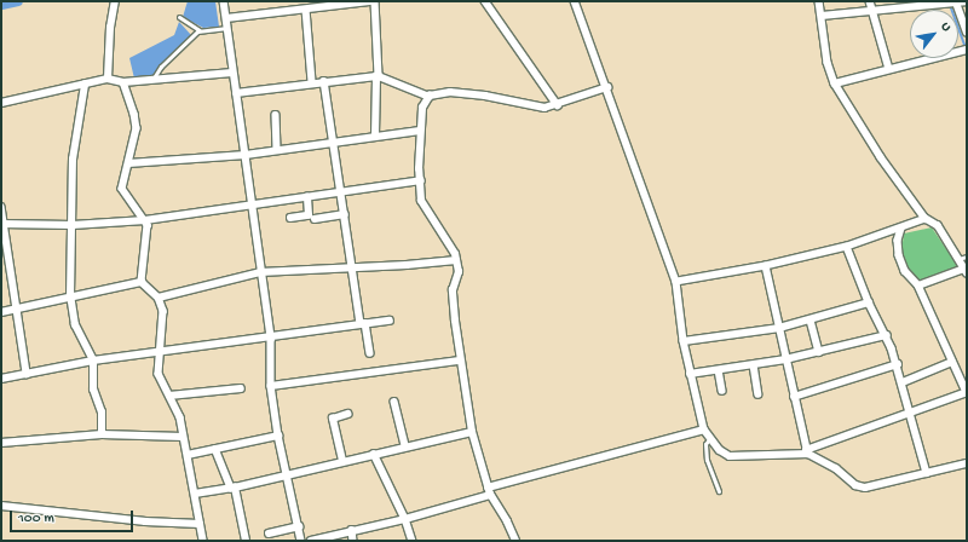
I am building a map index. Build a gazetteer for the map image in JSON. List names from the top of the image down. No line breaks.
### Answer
{"scale_bar":"100 m","north":"top right"}
